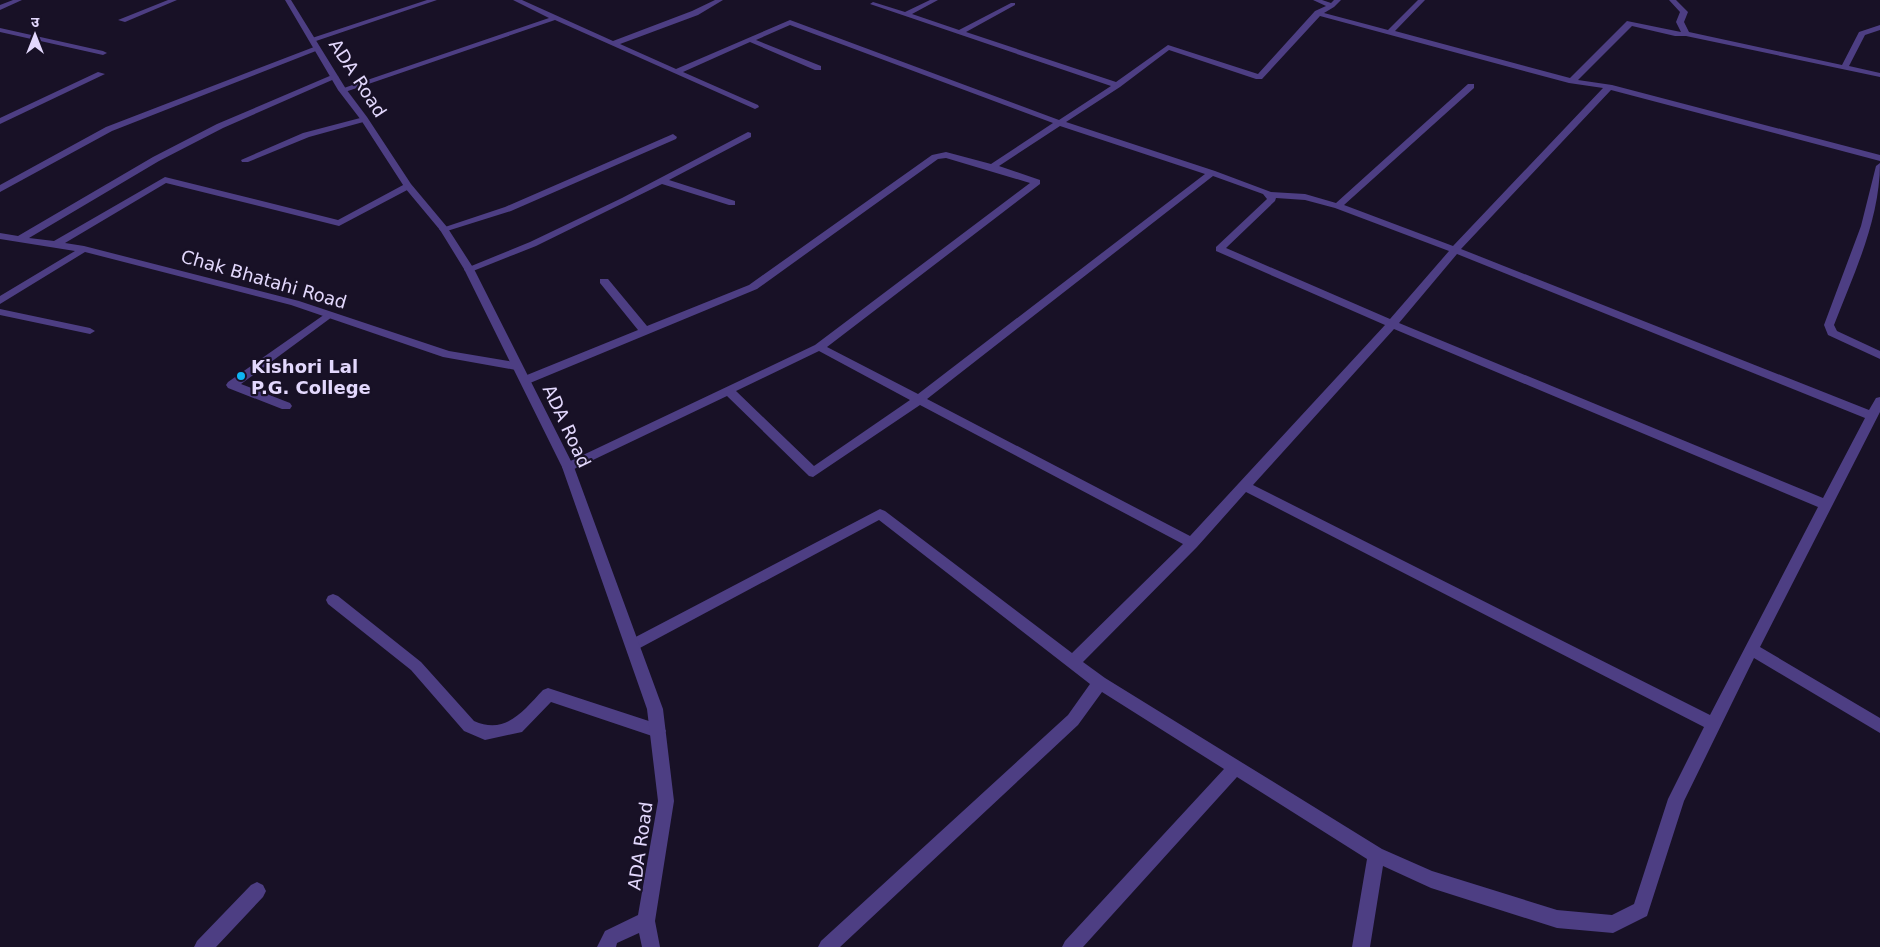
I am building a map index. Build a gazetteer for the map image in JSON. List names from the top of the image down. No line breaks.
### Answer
{"streets":{"street":["ADA Road","Chak Bhatahi Road"]},"crossings":[["ADA Road","Chak Bhatahi Road"]],"places":["Kishori Lal P.G. College"],"north":"top"}
